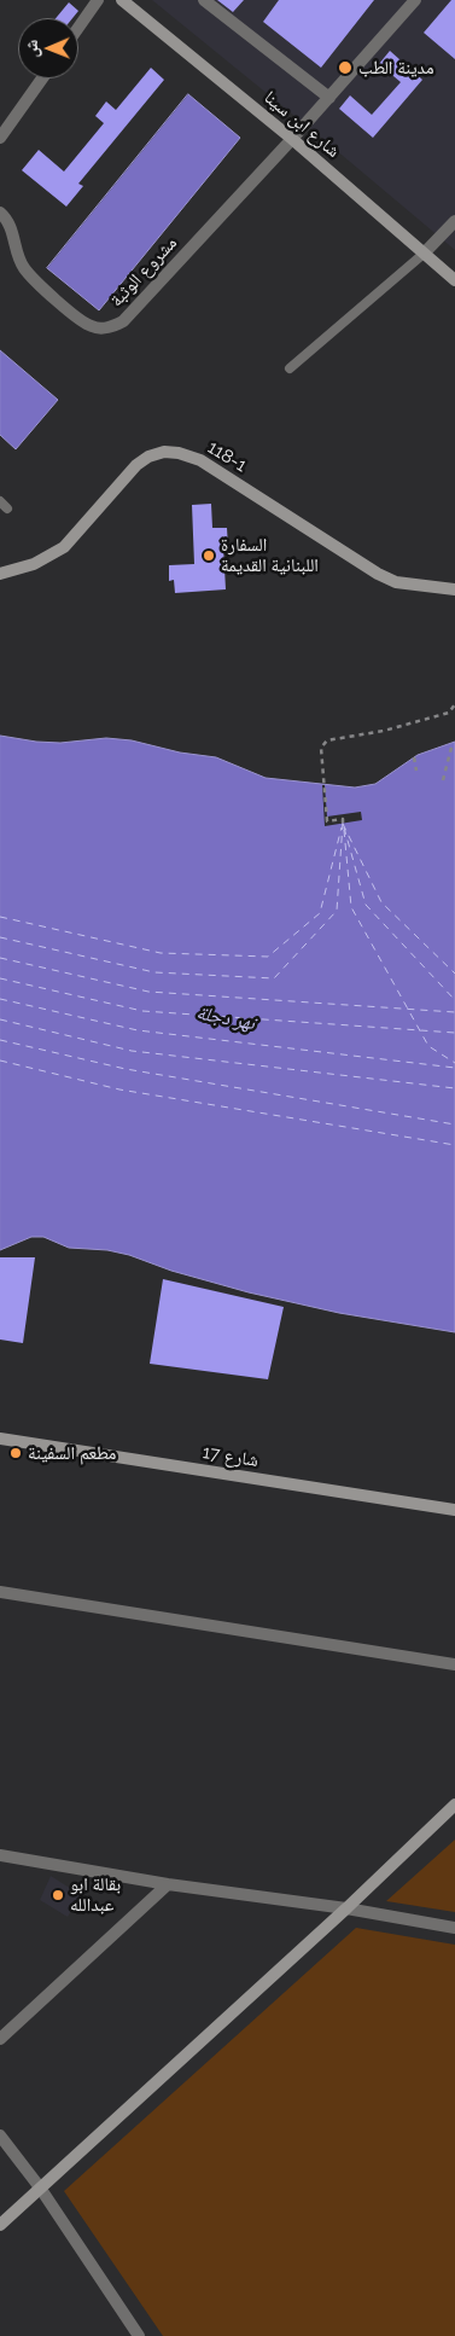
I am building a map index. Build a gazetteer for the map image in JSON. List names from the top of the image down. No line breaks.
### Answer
{"streets":{"street":["شارع ابن سينا","مشروع الوثبة","118-1","شارع 17"]},"crossings":[["شارع ابن سينا","مشروع الوثبة"]],"water":["نهر دجلة"],"places":["مدينة الطب","السفارة اللبنانية القديمة","مطعم السفينة","بقالة ابو عبدالله"],"north":"left"}
